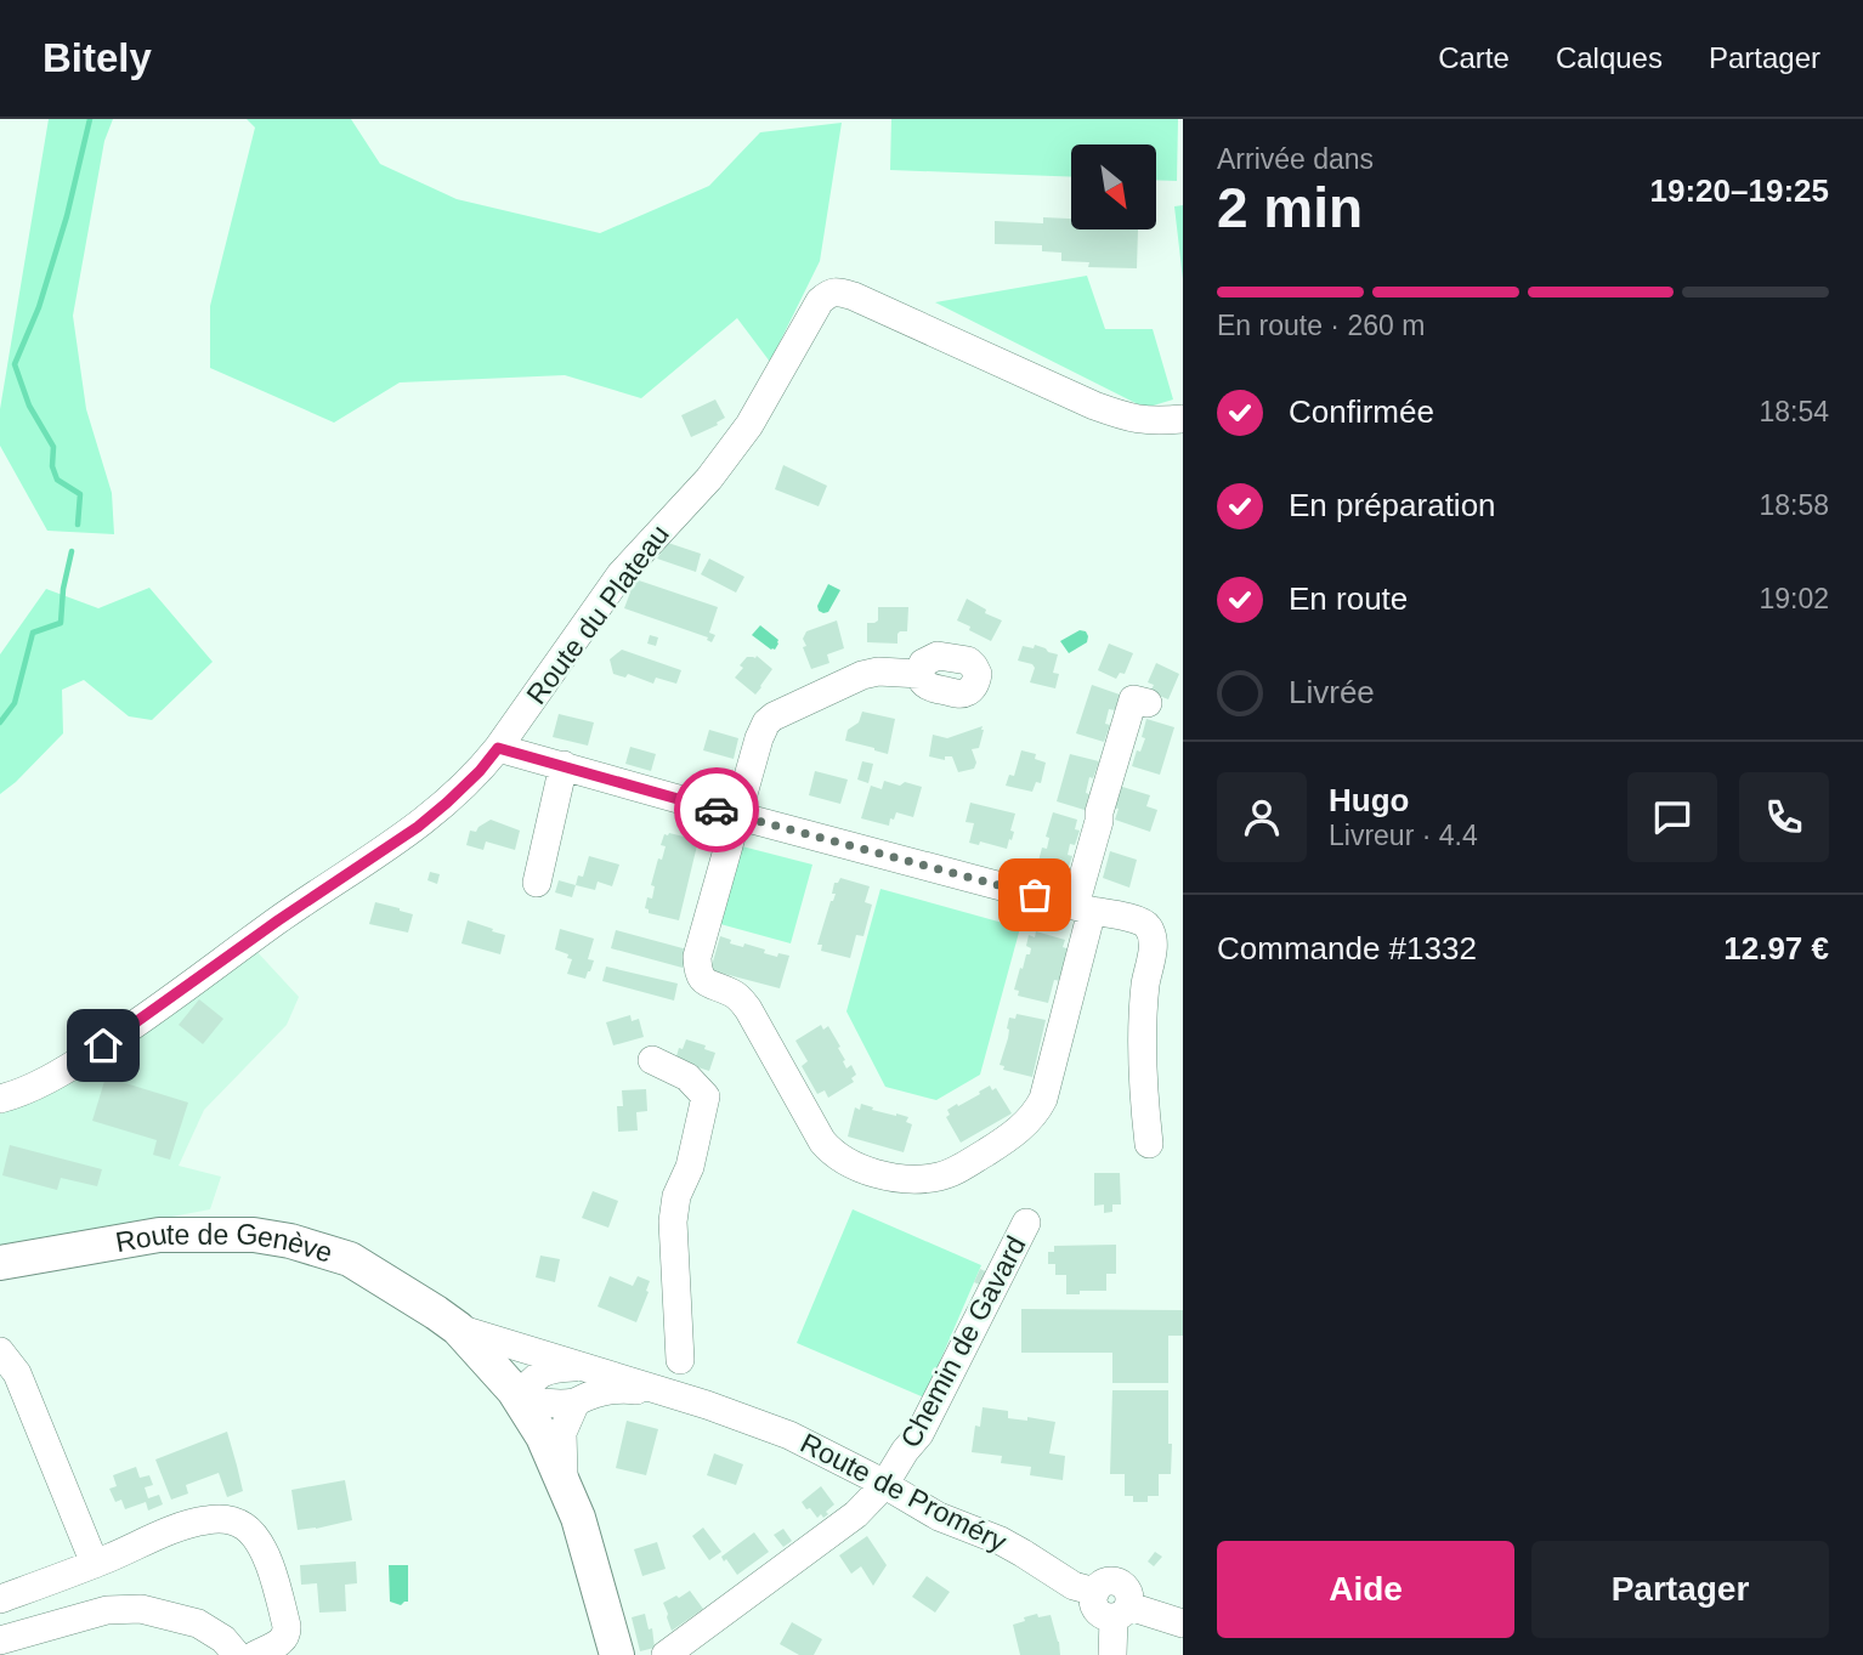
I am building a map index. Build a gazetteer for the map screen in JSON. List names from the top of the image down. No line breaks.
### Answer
{"streets":{"main road":["Route de Genève"],"street":["Route du Plateau","Chemin de Gavard","Route de Proméry"]},"crossings":[["Route de Genève","Route de Proméry"],["Chemin de Gavard","Route de Proméry"]],"north":"bottom right","page":{"header":"Bitely","nav":["Carte","Calques","Partager"],"heading":["2 min","Arrivée dans","19:20–19:25"],"panel":["Hugo","Livreur · 4.4","Commande #1332","12.97 €"],"bar":"En route · 260 m","list":[["Confirmée","18:54"],["En préparation","18:58"],["En route","19:02"],"Livrée"],"buttons":["Aide","Partager"]}}
